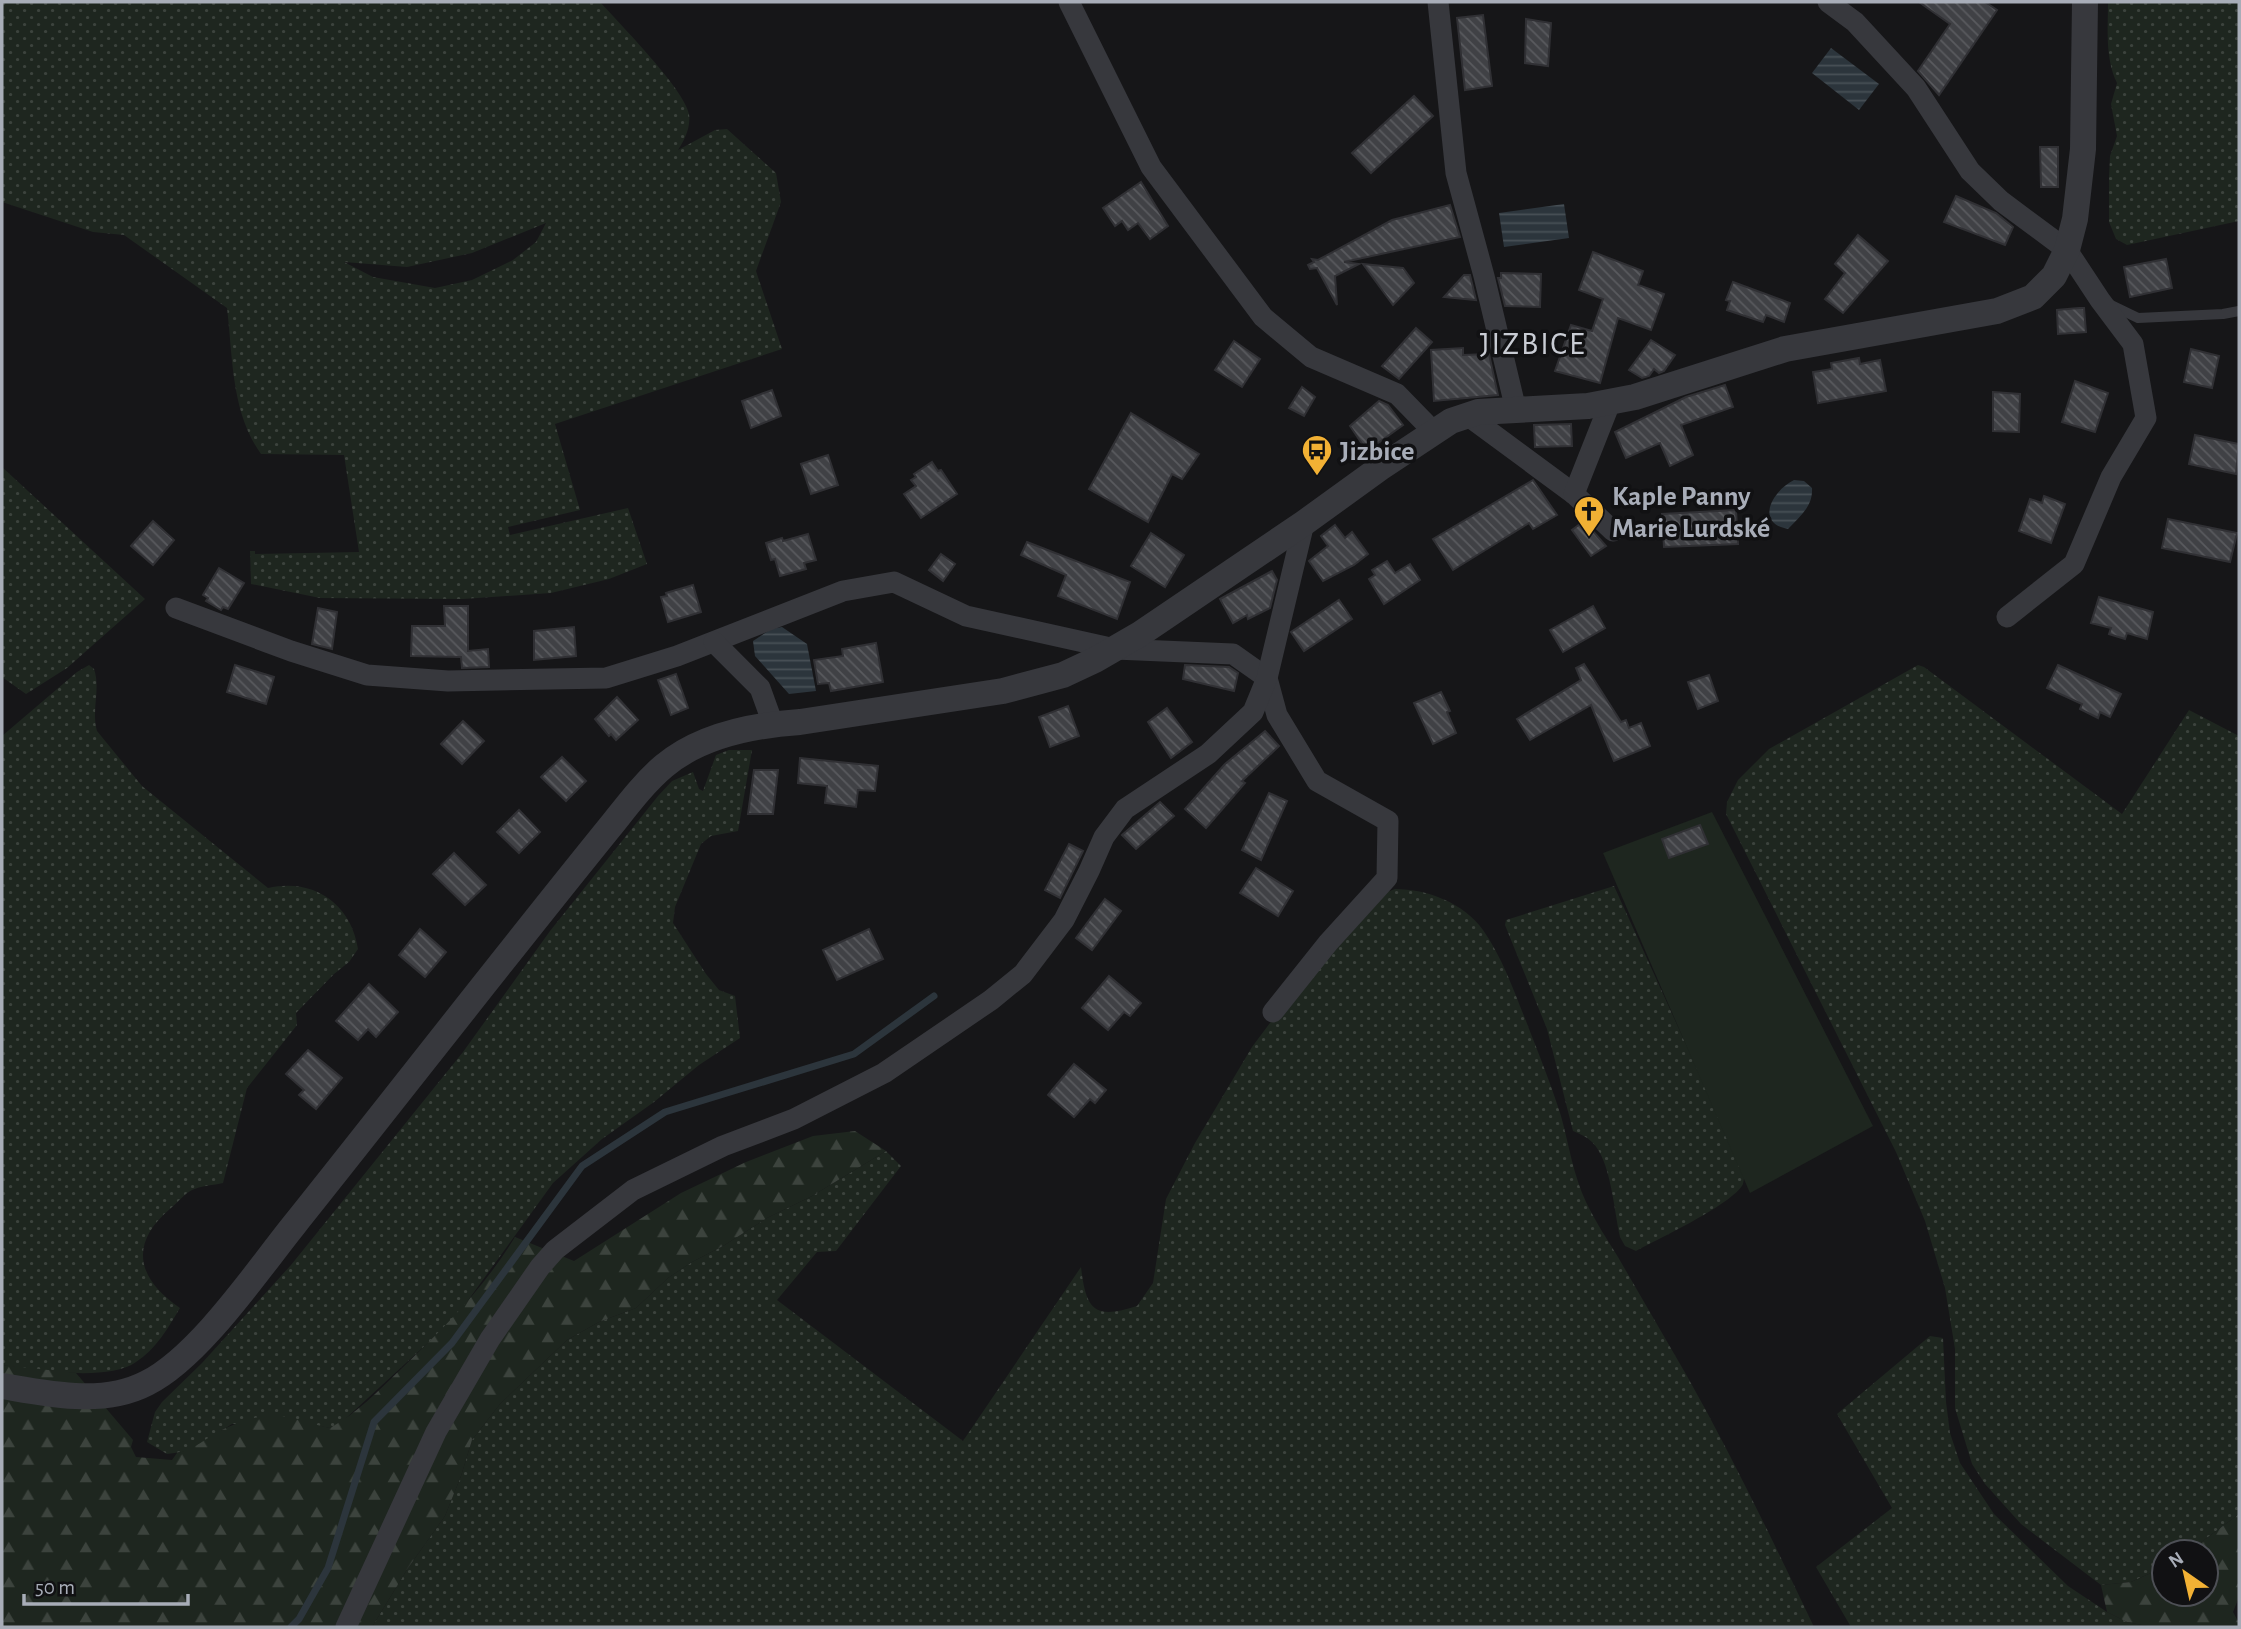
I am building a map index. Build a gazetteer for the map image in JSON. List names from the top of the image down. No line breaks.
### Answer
{"districts":["JIZBICE"],"places":{"bus stop":["Jizbice"],"church":["Kaple Panny Marie Lurdské"]},"scale_bar":"50 m","north":"top left"}
